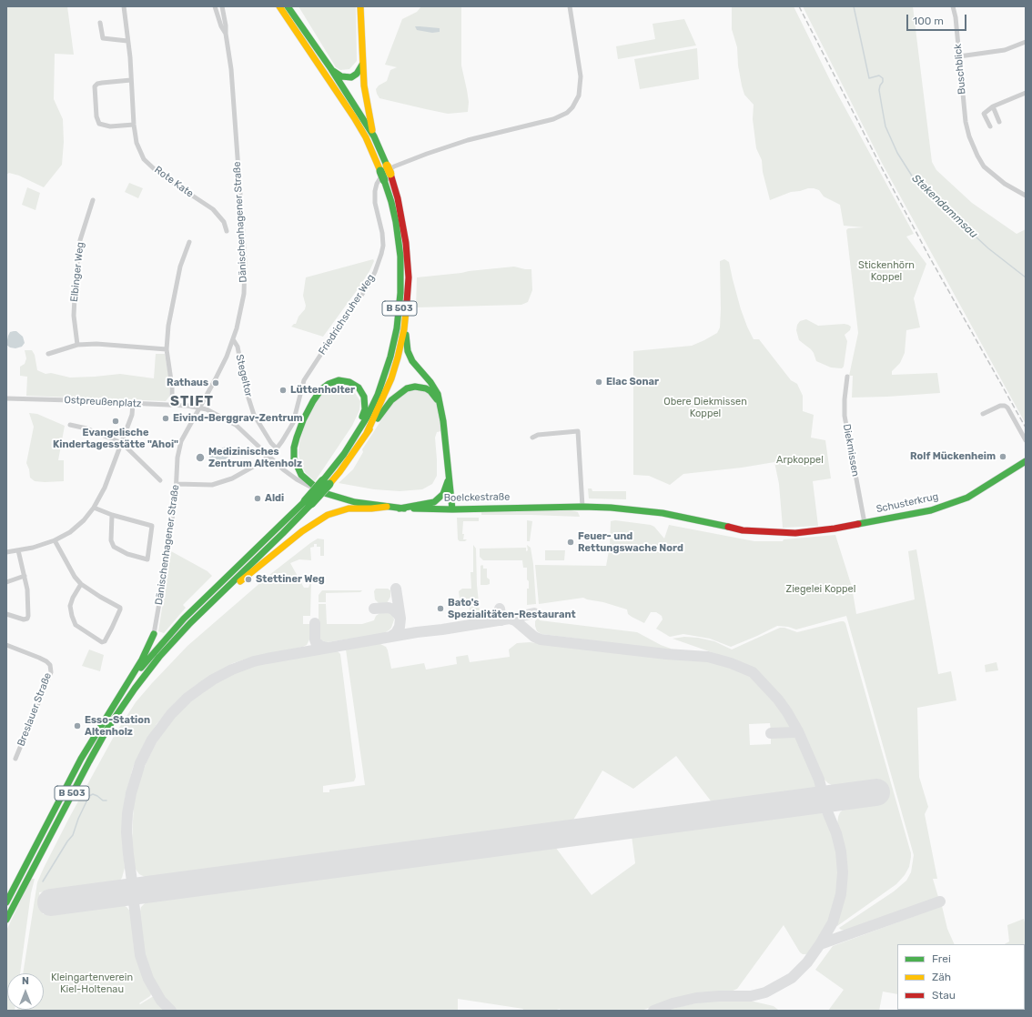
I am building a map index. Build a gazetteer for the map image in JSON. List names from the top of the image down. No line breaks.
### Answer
{"streets":{"main road":["B 503","Boelckestraße","Schusterkrug"],"street":["Buschblick","Rote Kate","Dänischenhagener Straße","Elbinger Weg","Friedrichsruher Weg","Stegeltor","Ostpreußenplatz","Diekmissen","Breslauer Straße"]},"crossings":[["Dänischenhagener Straße","Friedrichsruher Weg"],["Dänischenhagener Straße","Stegeltor"],["Dänischenhagener Straße","Ostpreußenplatz"],["Dänischenhagener Straße","Boelckestraße"],["B 503","Boelckestraße"],["Friedrichsruher Weg","Stegeltor"],["Friedrichsruher Weg","Boelckestraße"],["Ostpreußenplatz","Boelckestraße"],["Diekmissen","Schusterkrug"],["Boelckestraße","Schusterkrug"]],"districts":["STIFT"],"water":["Stekendammsau"],"parks":["Stickenhörn Koppel","Obere Diekmissen Koppel","Arpkoppel","Ziegelei Koppel","Kleingartenverein Kiel-Holtenau"],"places":["Elac Sonar","Rathaus","Lüttenholter","Eivind-Berggrav-Zentrum","Evangelische Kindertagesstätte \"Ahoi\"","Rolf Mückenheim","Medizinisches Zentrum Altenholz","Aldi","Feuer- und Rettungswache Nord","Stettiner Weg","Bato's Spezialitäten-Restaurant","Esso-Station Altenholz"],"legend":["Frei","Zäh","Stau"],"scale_bar":"100 m","north":"top"}
